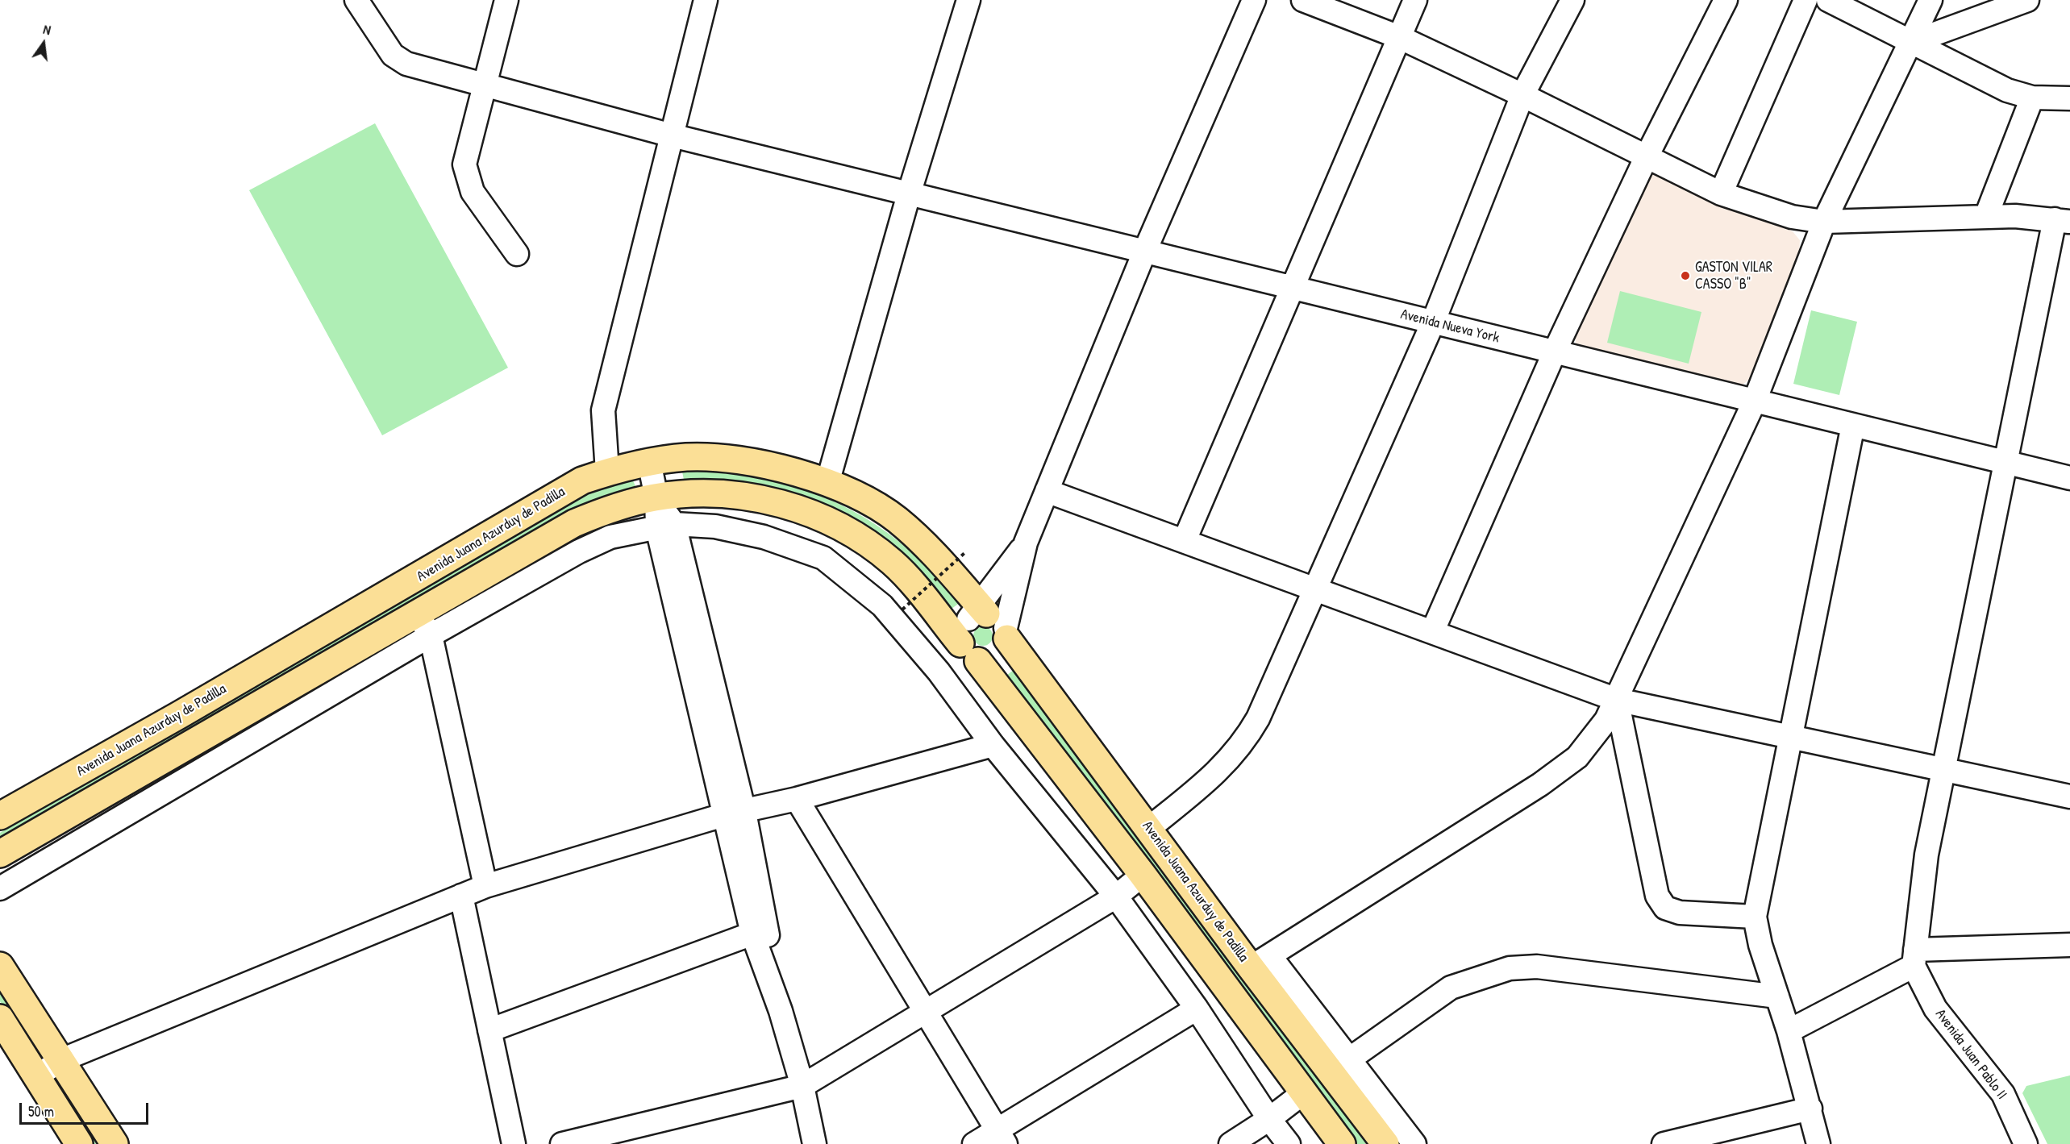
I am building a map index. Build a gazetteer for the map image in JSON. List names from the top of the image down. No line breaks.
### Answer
{"streets":{"highway":["Avenida Juana Azurduy de Padilla"],"street":["Avenida Nueva York","Avenida Juan Pablo II"]},"places":["GASTON VILAR CASSO \"B\""],"scale_bar":"50 m","north":"top"}
